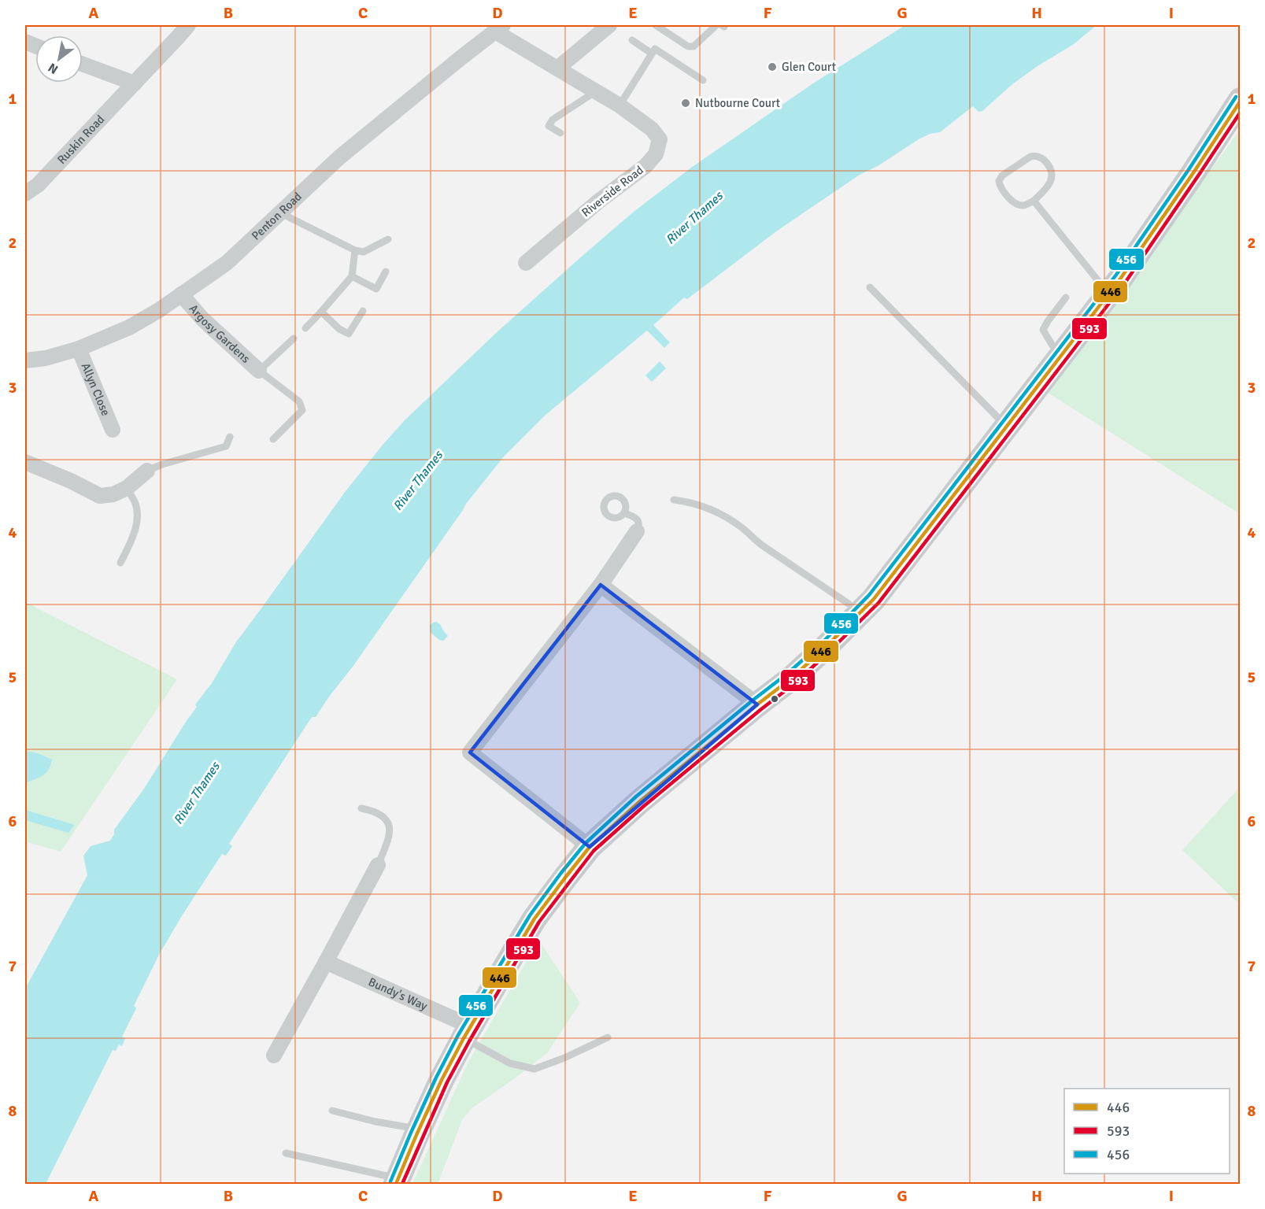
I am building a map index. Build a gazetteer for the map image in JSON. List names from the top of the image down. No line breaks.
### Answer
{"streets":{"street":["Ruskin Road","Riverside Road","Penton Road","Argosy Gardens","Allyn Close","Bundy's Way"]},"crossings":[["Riverside Road","Penton Road"],["Penton Road","Argosy Gardens"],["Penton Road","Allyn Close"]],"water":["River Thames"],"places":["Glen Court","Nutbourne Court"],"lines":["transit line 456","transit line 446","transit line 593"],"legend":["446","593","456"],"north":"bottom left","grid":{"columns":["A","B","C","D","E","F","G","H","I"],"rows":["1","2","3","4","5","6","7","8"]}}
